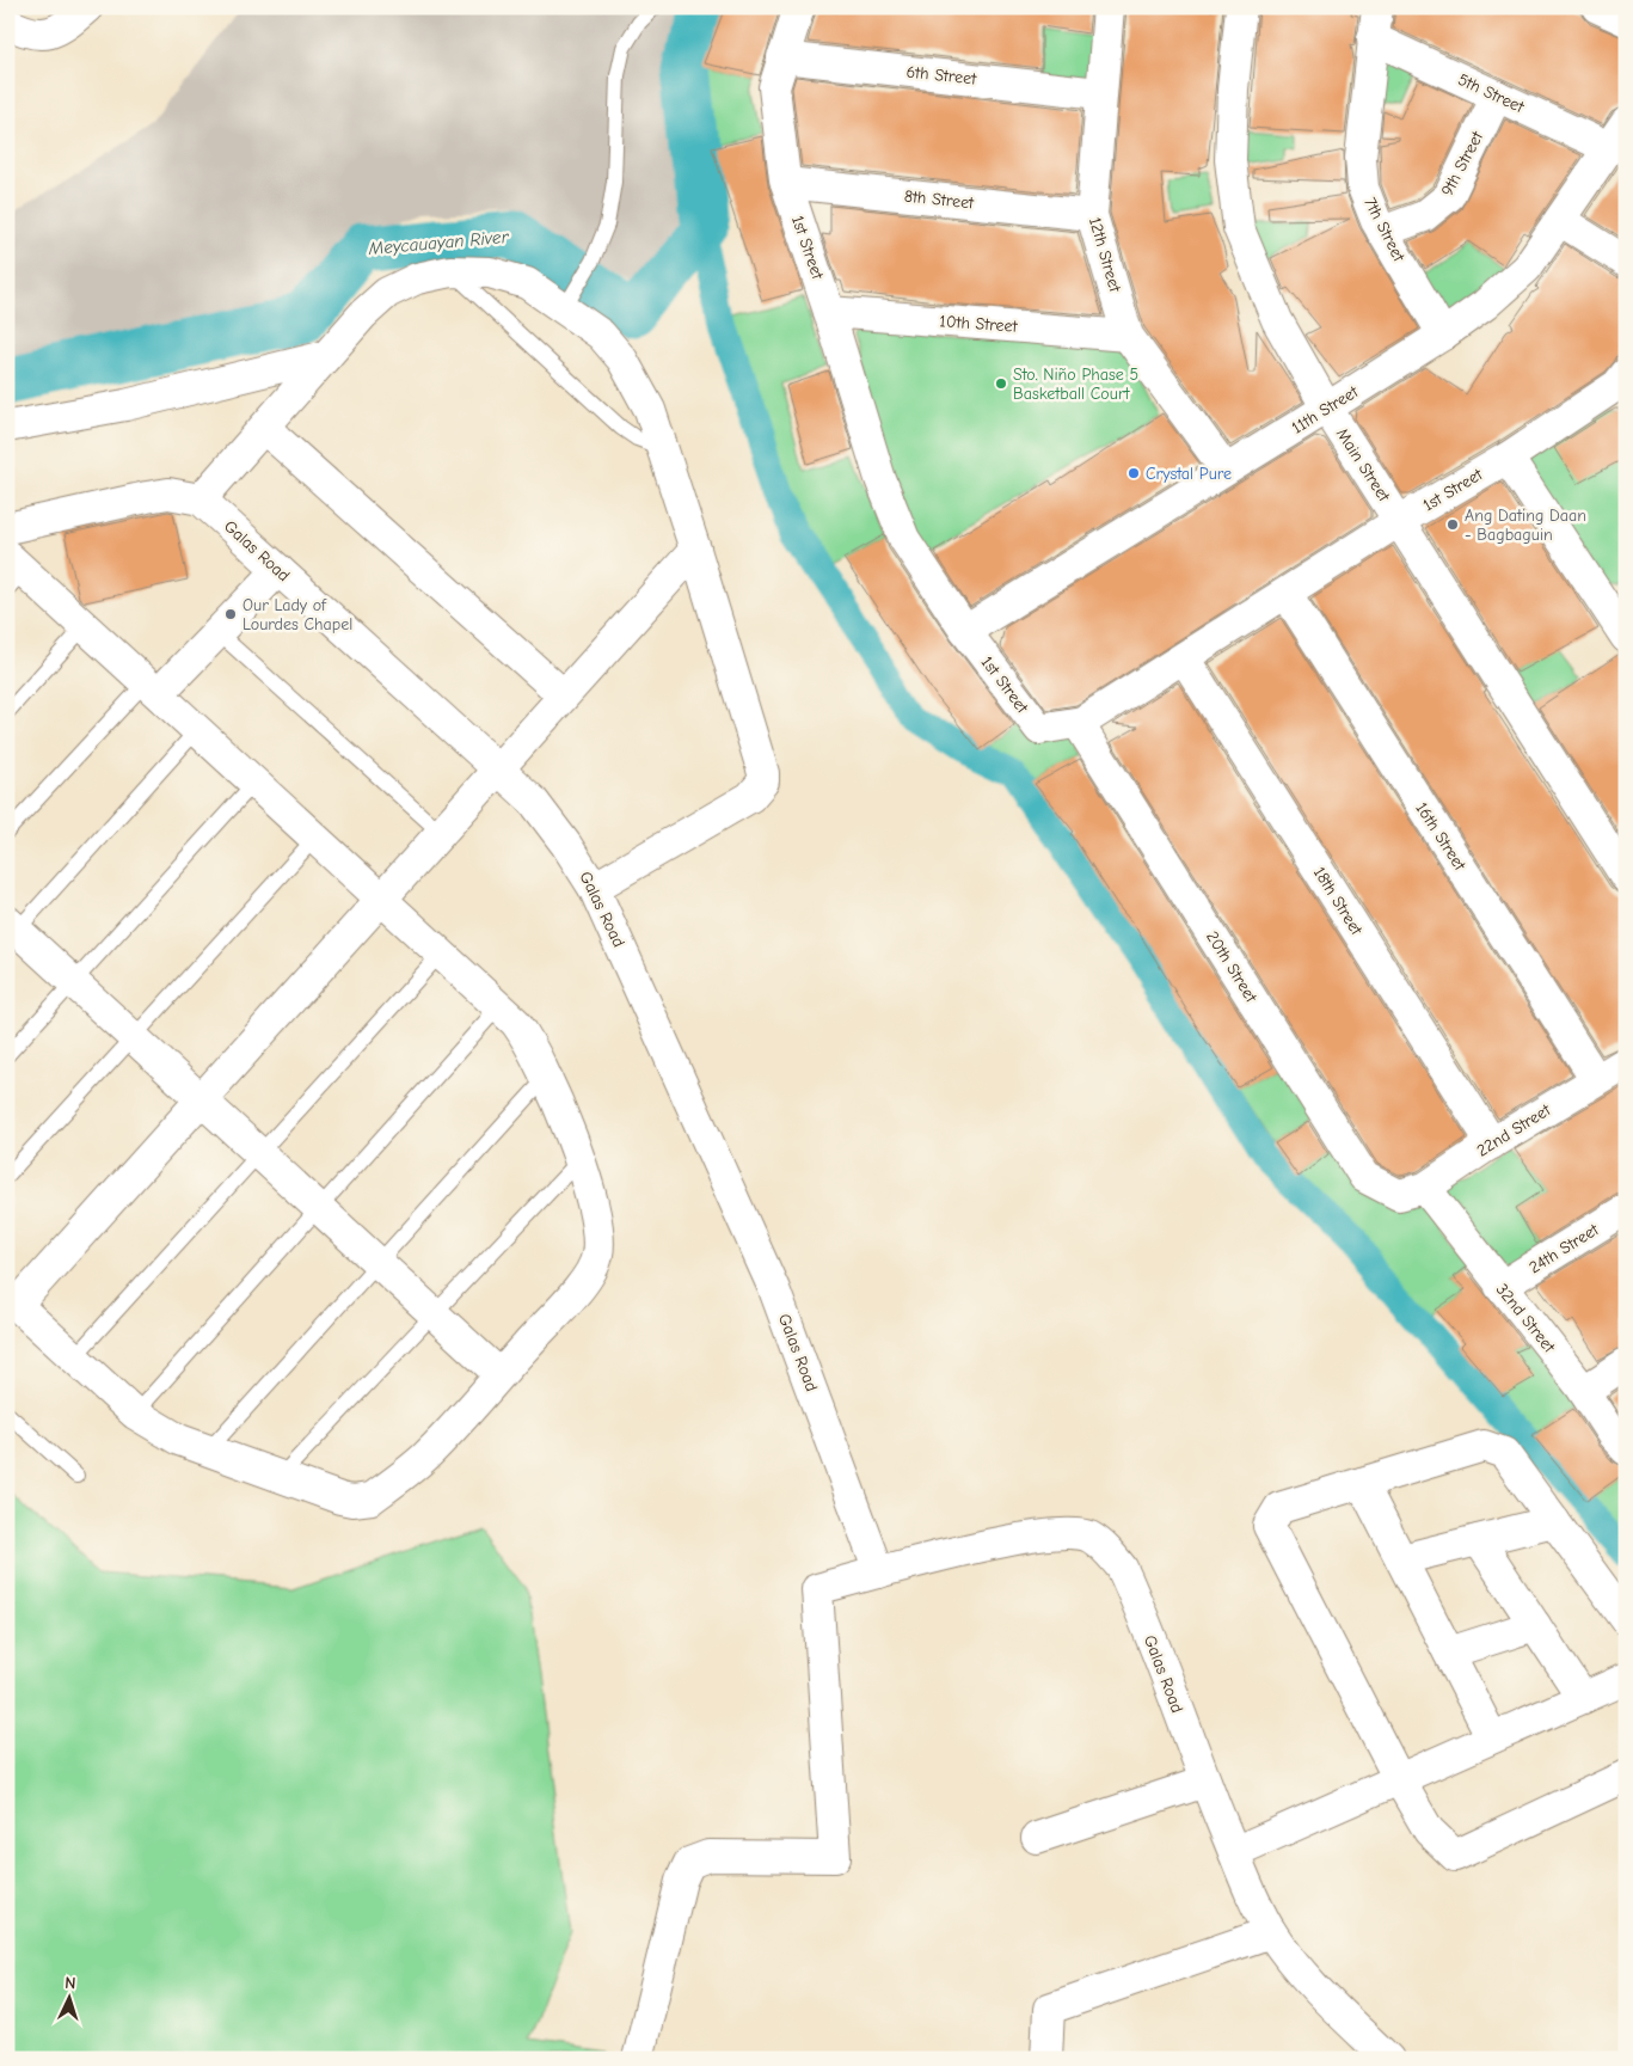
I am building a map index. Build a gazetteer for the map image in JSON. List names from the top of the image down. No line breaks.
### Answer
{"streets":{"street":["6th Street","5th Street","9th Street","8th Street","7th Street","1st Street","12th Street","10th Street","11th Street","Main Street","Galas Road","16th Street","18th Street","20th Street","22nd Street","24th Street","32nd Street"]},"crossings":[["6th Street","1st Street"],["6th Street","12th Street"],["5th Street","9th Street"],["5th Street","7th Street"],["5th Street","11th Street"],["9th Street","7th Street"],["8th Street","1st Street"],["8th Street","12th Street"],["7th Street","11th Street"],["1st Street","10th Street"],["1st Street","11th Street"],["1st Street","Main Street"],["1st Street","16th Street"],["1st Street","18th Street"],["1st Street","20th Street"],["12th Street","10th Street"],["12th Street","11th Street"],["11th Street","Main Street"],["16th Street","22nd Street"],["18th Street","22nd Street"],["20th Street","22nd Street"],["20th Street","32nd Street"],["22nd Street","32nd Street"],["24th Street","32nd Street"]],"water":["Meycauayan River"],"places":["Sto. Niño Phase 5 Basketball Court","Crystal Pure","Ang Dating Daan - Bagbaguin","Our Lady of Lourdes Chapel"],"north":"top"}
